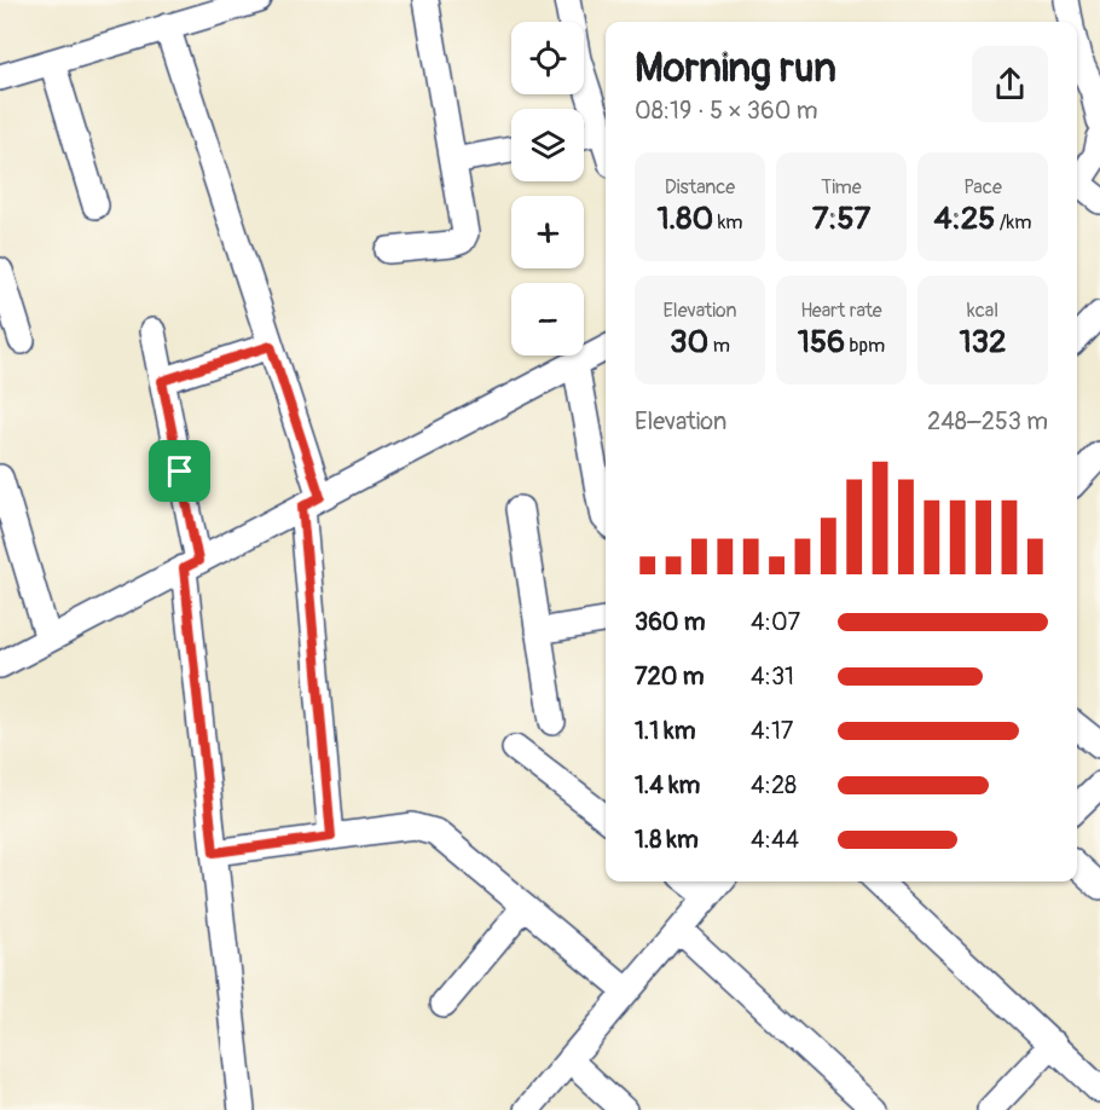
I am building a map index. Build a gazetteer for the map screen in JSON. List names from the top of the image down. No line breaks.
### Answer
{"page":{"map_buttons":["+","−"],"heading":["Morning run","08:19 · 5 × 360 m"],"stats":[["Distance","1.80 km"],["Time","7:57"],["Pace","4:25 /km"],["Elevation","30 m"],["Heart rate","156 bpm"],["kcal","132"]],"chart":["Elevation","248–253 m"],"list":[{"name":"360 m","note":"4:07"},{"name":"720 m","note":"4:31"},{"name":"1.1 km","note":"4:17"},{"name":"1.4 km","note":"4:28"},{"name":"1.8 km","note":"4:44"}]}}
